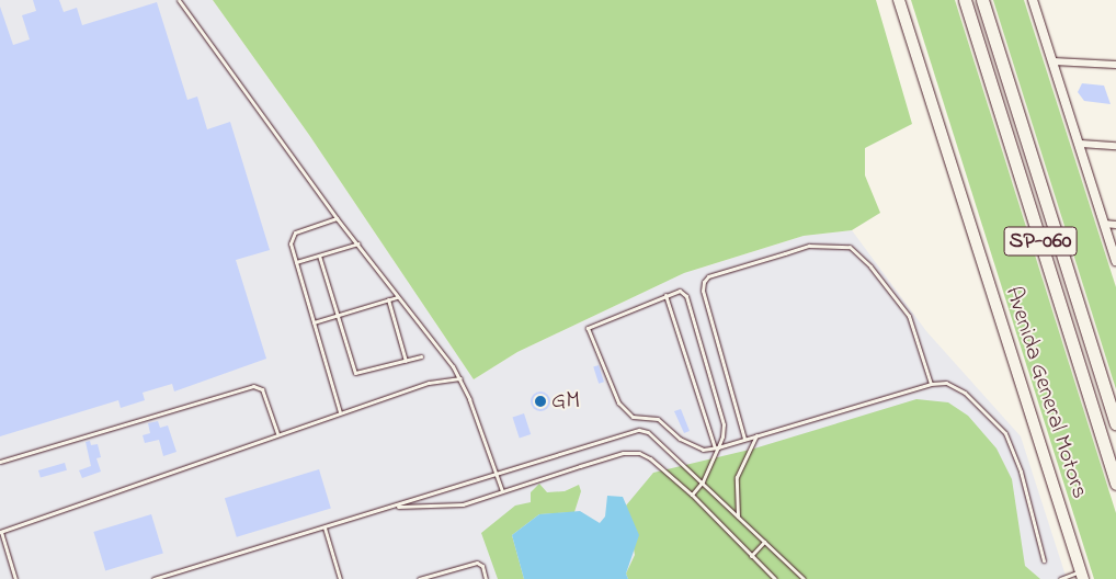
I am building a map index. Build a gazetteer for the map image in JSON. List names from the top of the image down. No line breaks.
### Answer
{"streets":{"highway":["SP-060"],"main road":["Avenida General Motors"]},"places":["GM"]}
